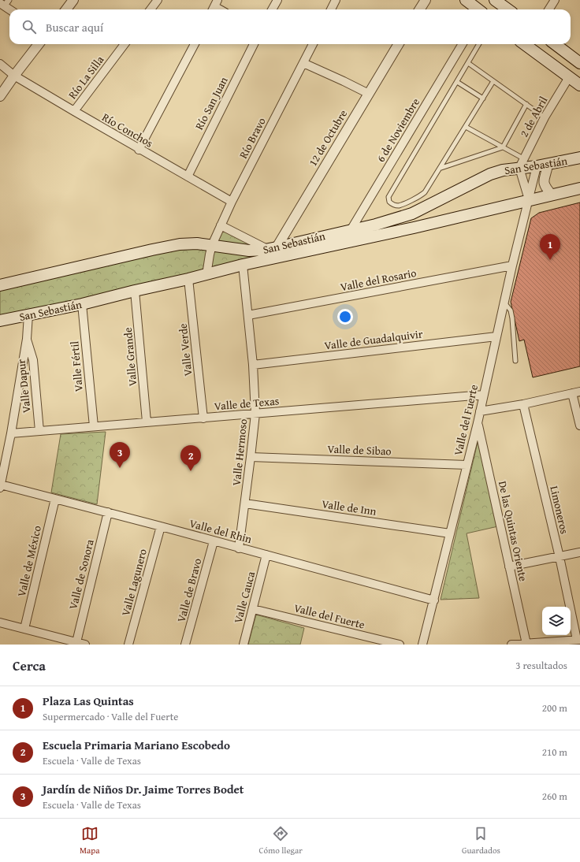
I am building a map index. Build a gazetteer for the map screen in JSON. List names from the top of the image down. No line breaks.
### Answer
{"streets":{"main road":["San Sebastián"],"street":["Río La Silla","Río San Juan","2 de Abril","Río Conchos","6 de Noviembre","Río Bravo","12 de Octubre","Valle del Rosario","Valle de Guadalquivir","Valle Verde","Valle Grande","Valle Fértil","Valle Dapur","Valle de Texas","Valle del Fuerte","Valle de Sibao","Valle Hermoso","Valle de Inn","Limoneros","Valle del Rhin","De las Quintas Oriente","Valle de México","Valle de Sonora","Valle Lagunero","Valle de Bravo","Valle Cauca"]},"crossings":[["Río La Silla","Río Conchos"],["Río San Juan","Río Conchos"],["2 de Abril","San Sebastián"],["Río Conchos","Río Bravo"],["6 de Noviembre","San Sebastián"],["Río Bravo","San Sebastián"],["12 de Octubre","San Sebastián"],["San Sebastián","Valle Verde"],["San Sebastián","Valle Grande"],["San Sebastián","Valle Fértil"],["San Sebastián","Valle del Fuerte"],["San Sebastián","Valle Hermoso"],["Valle del Rosario","Valle del Fuerte"],["Valle del Rosario","Valle Hermoso"],["Valle de Guadalquivir","Valle del Fuerte"],["Valle de Guadalquivir","Valle Hermoso"],["Valle Verde","Valle de Texas"],["Valle Grande","Valle de Texas"],["Valle Fértil","Valle de Texas"],["Valle Dapur","Valle de Texas"],["Valle de Texas","Valle del Fuerte"],["Valle de Texas","Valle Hermoso"],["Valle del Fuerte","Valle de Sibao"],["Valle del Fuerte","Valle de Inn"],["Valle del Fuerte","Valle del Rhin"],["Valle del Fuerte","De las Quintas Oriente"],["Valle del Fuerte","Valle Cauca"],["Valle de Sibao","Valle Hermoso"],["Valle Hermoso","Valle de Inn"],["Valle Hermoso","Valle del Rhin"],["Valle del Rhin","Valle de México"],["Valle del Rhin","Valle de Sonora"],["Valle del Rhin","Valle Lagunero"],["Valle del Rhin","Valle de Bravo"],["Valle del Rhin","Valle Cauca"]],"page":{"search":"Buscar aquí","pins":["1","3","2"],"heading":["Cerca","3 resultados"],"list":[{"mark":"1","name":"Plaza Las Quintas","note":"Supermercado · Valle del Fuerte","value":"200 m"},{"mark":"2","name":"Escuela Primaria Mariano Escobedo","note":"Escuela · Valle de Texas","value":"210 m"},{"mark":"3","name":"Jardín de Niños Dr. Jaime Torres Bodet","note":"Escuela · Valle de Texas","value":"260 m"}],"nav":["Mapa","Cómo llegar","Guardados"]}}
